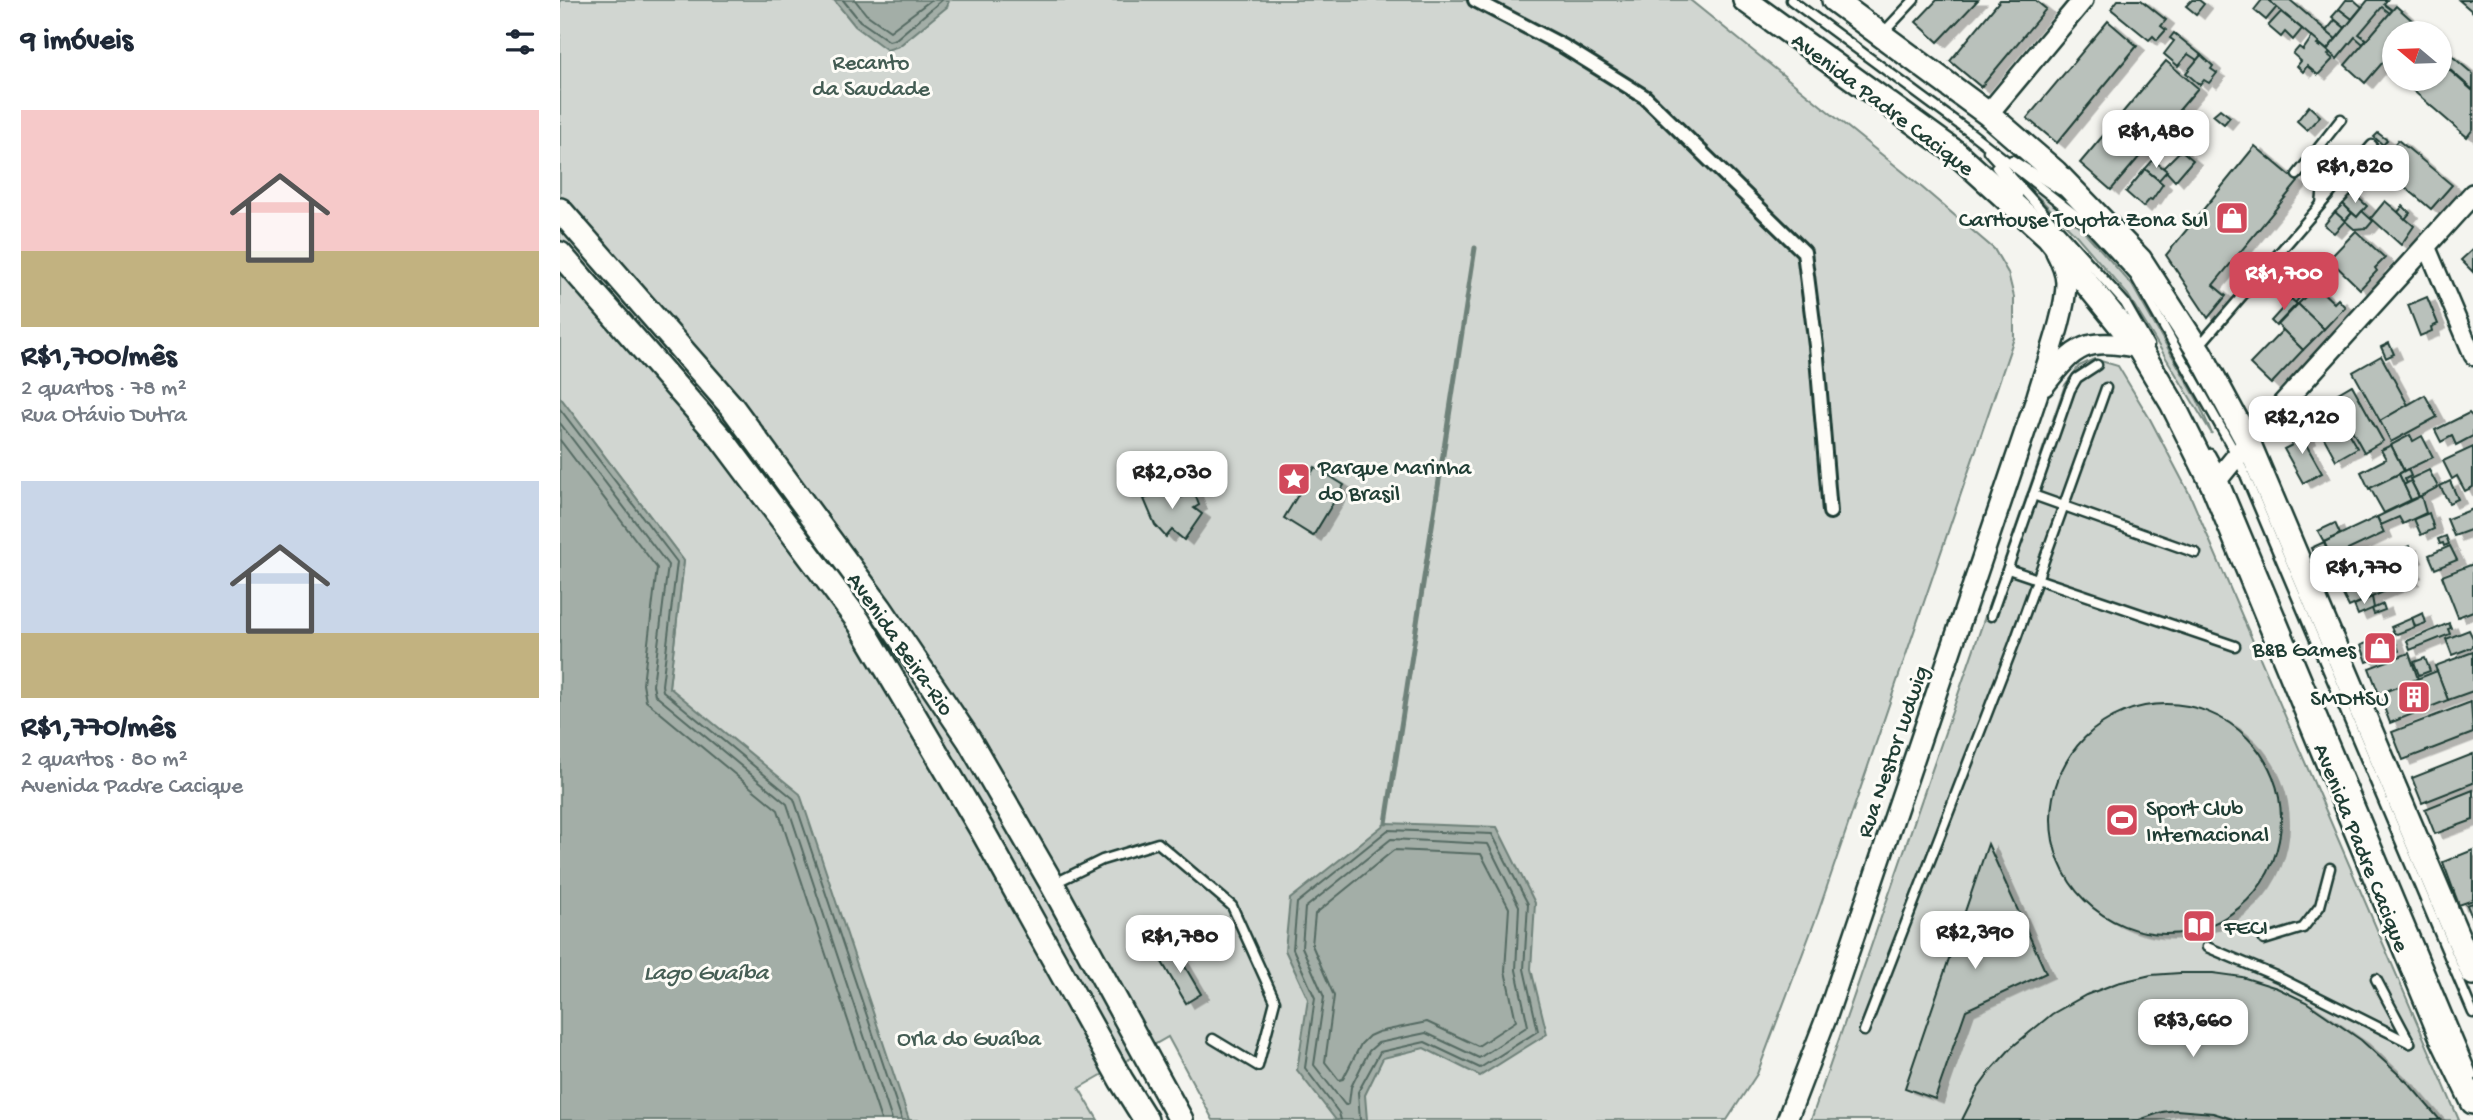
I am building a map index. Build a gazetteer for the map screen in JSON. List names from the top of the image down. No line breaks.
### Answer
{"streets":{"main road":["Avenida Padre Cacique","Avenida Beira-Rio"],"street":["Rua Nestor Ludwig"]},"crossings":[["Avenida Padre Cacique","Rua Nestor Ludwig"]],"water":["Lago Guaíba"],"parks":["Recanto da Saudade","Orla do Guaíba"],"places":{"shop":["CarHouse Toyota Zona Sul","B&B Games"],"place":["Parque Marinha do Brasil"],"building":["SMDHSU"],"sports":["Sport Club Internacional"],"library":["FECI"]},"north":"left","page":{"heading":"9 imóveis","list":[{"name":"R$1,700/mês","note":"2 quartos · 78 m² · Rua Otávio Dutra"},{"name":"R$1,770/mês","note":"2 quartos · 80 m² · Avenida Padre Cacique"}],"price":["R$1,480","R$1,820","R$1,700","R$2,120","R$2,030","R$1,770","R$2,390","R$1,780","R$3,660"]}}
